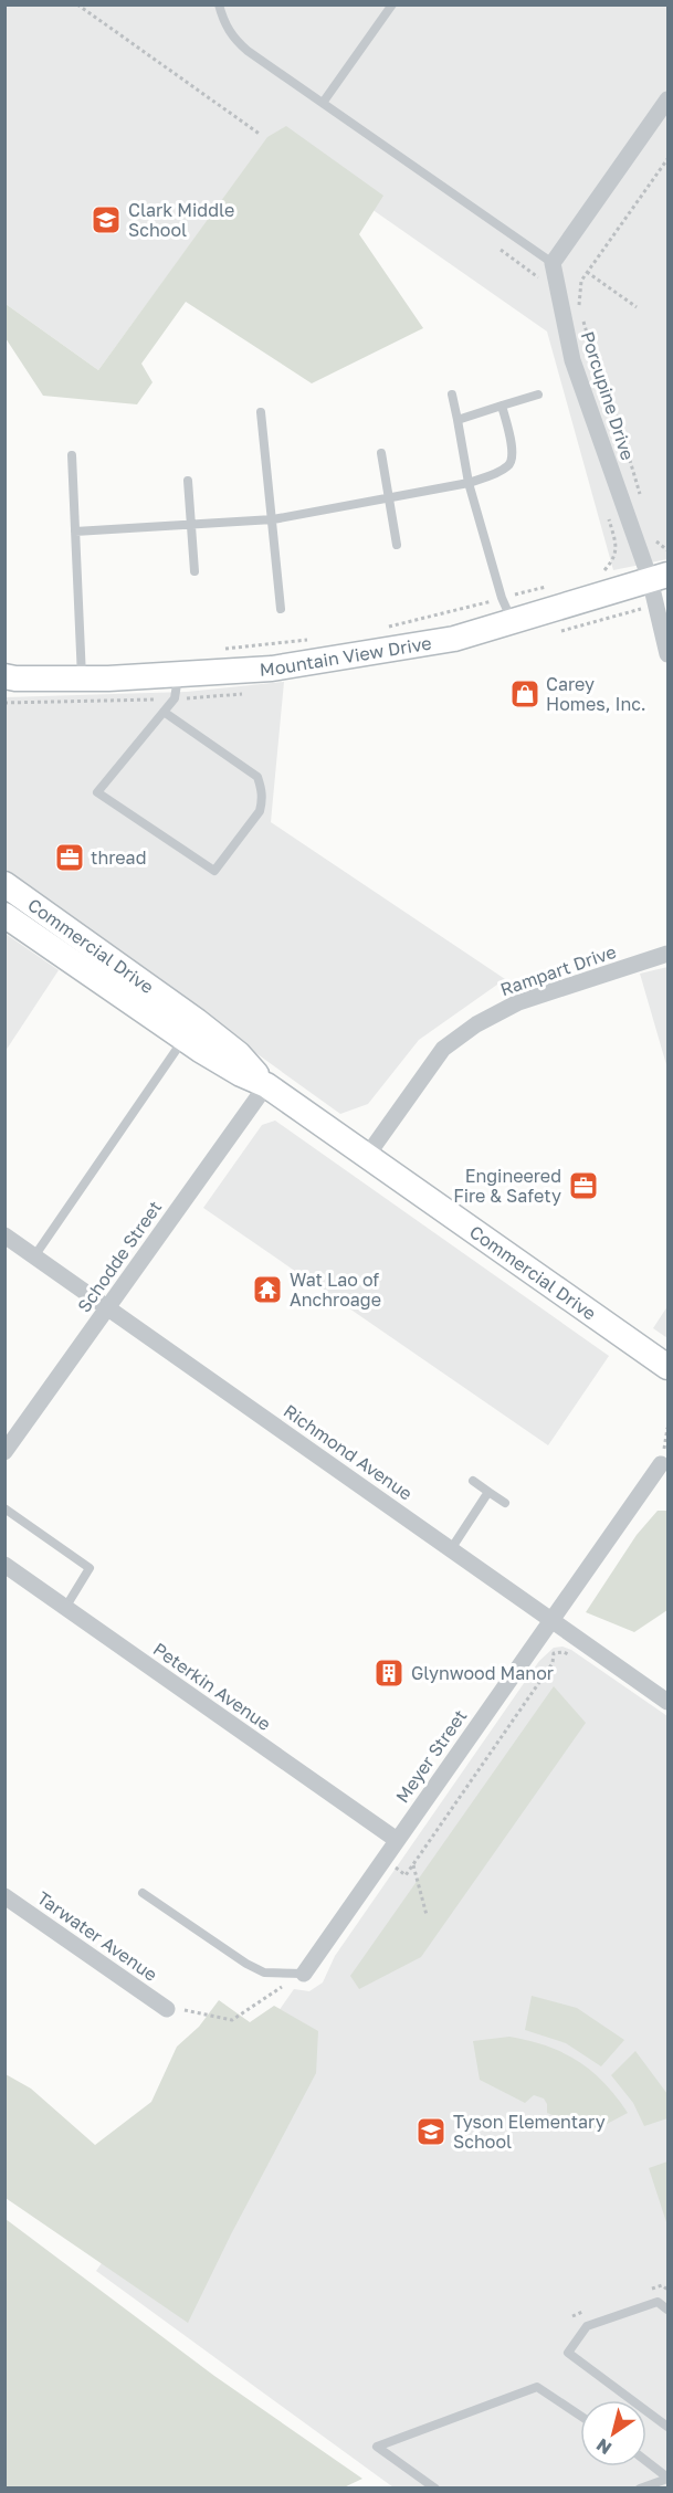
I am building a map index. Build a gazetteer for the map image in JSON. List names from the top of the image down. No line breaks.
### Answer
{"streets":{"main road":["Mountain View Drive","Commercial Drive"],"street":["Porcupine Drive","Rampart Drive","Schodde Street","Richmond Avenue","Peterkin Avenue","Meyer Street","Tarwater Avenue"]},"crossings":[["Porcupine Drive","Mountain View Drive"],["Commercial Drive","Rampart Drive"],["Commercial Drive","Schodde Street"],["Schodde Street","Richmond Avenue"],["Richmond Avenue","Meyer Street"],["Peterkin Avenue","Meyer Street"]],"places":{"school or university":["Clark Middle School","Tyson Elementary School"],"shop":["Carey Homes, Inc."],"office":["thread","Engineered Fire & Safety"],"temple":["Wat Lao of Anchroage"],"building":["Glynwood Manor"]},"north":"bottom left"}
